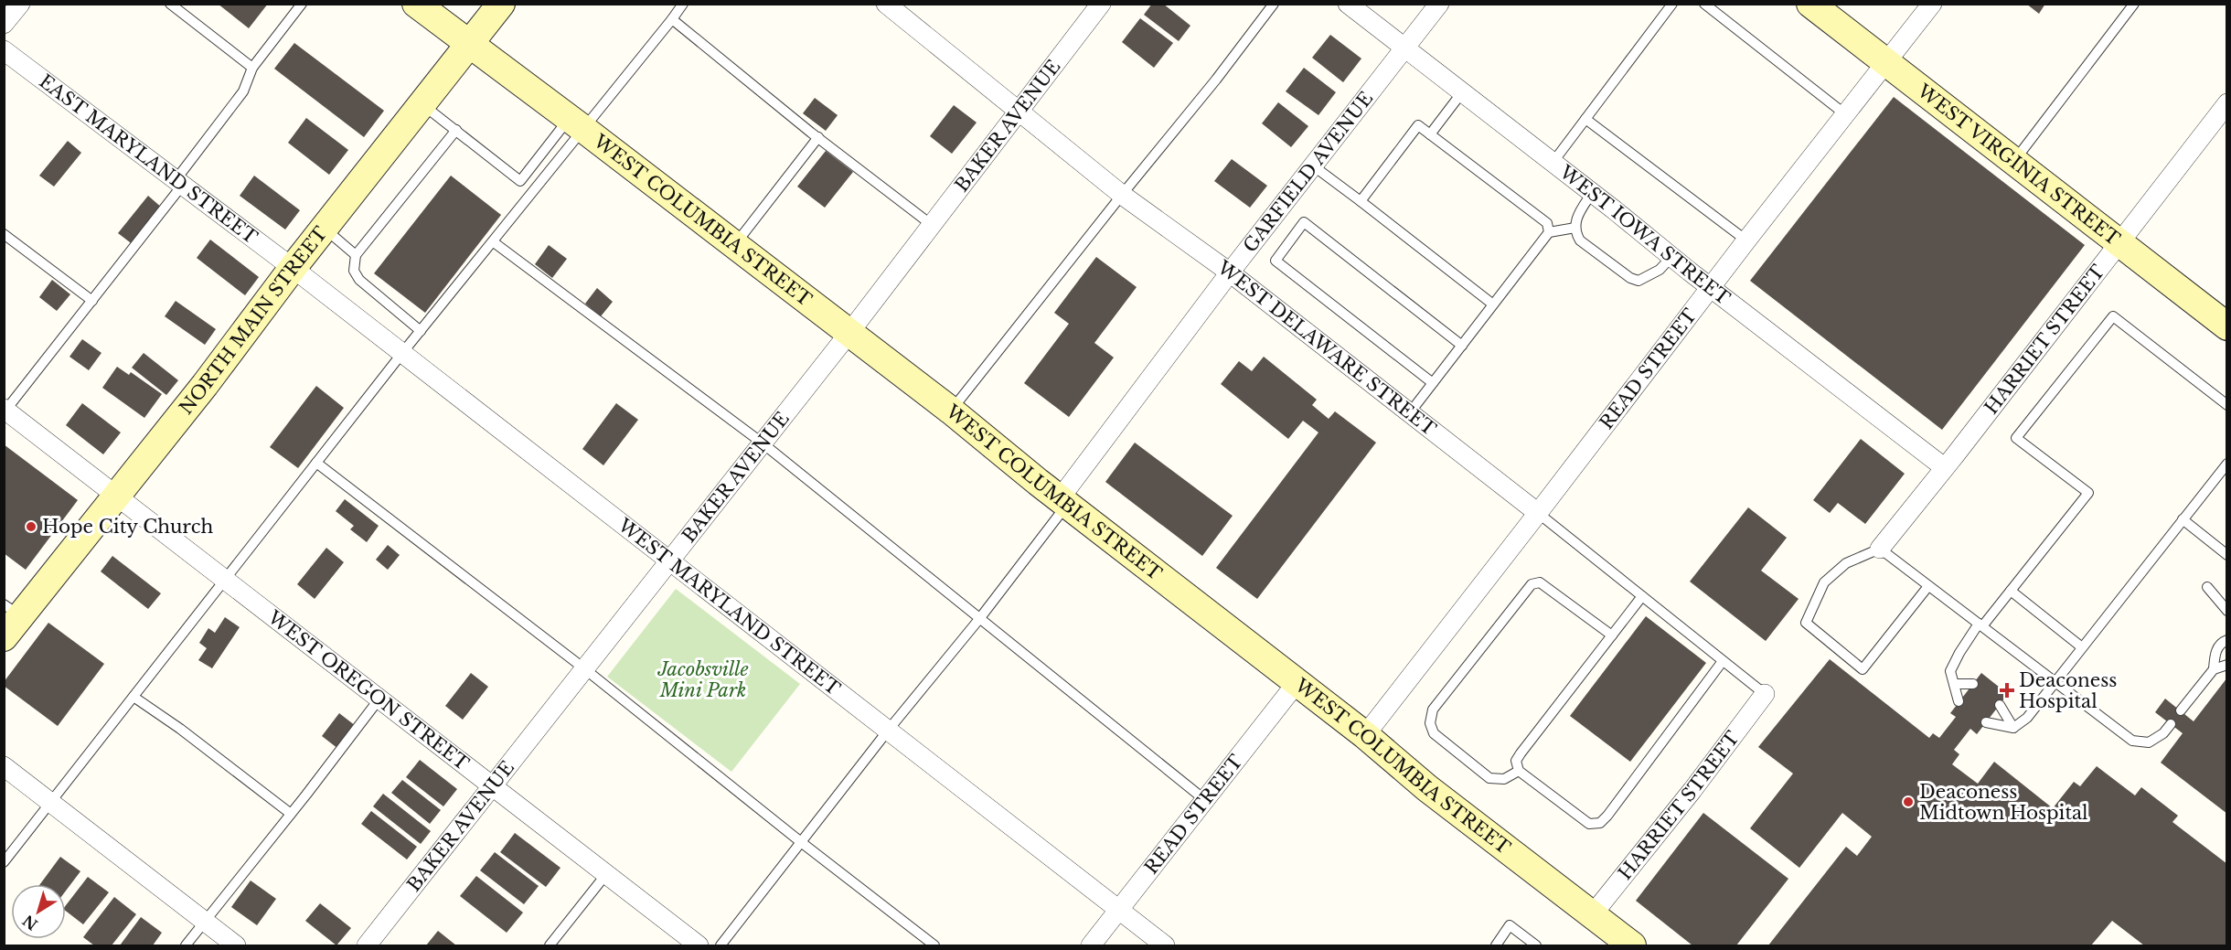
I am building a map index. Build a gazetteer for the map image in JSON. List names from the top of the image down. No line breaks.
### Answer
{"streets":{"main road":["WEST VIRGINIA STREET","WEST COLUMBIA STREET","NORTH MAIN STREET"],"street":["BAKER AVENUE","EAST MARYLAND STREET","GARFIELD AVENUE","WEST IOWA STREET","HARRIET STREET","WEST DELAWARE STREET","READ STREET","WEST MARYLAND STREET","WEST OREGON STREET"]},"crossings":[["BAKER AVENUE","WEST COLUMBIA STREET"],["BAKER AVENUE","WEST DELAWARE STREET"],["BAKER AVENUE","WEST MARYLAND STREET"],["BAKER AVENUE","WEST OREGON STREET"],["EAST MARYLAND STREET","NORTH MAIN STREET"],["EAST MARYLAND STREET","WEST MARYLAND STREET"],["WEST VIRGINIA STREET","HARRIET STREET"],["WEST VIRGINIA STREET","READ STREET"],["GARFIELD AVENUE","WEST COLUMBIA STREET"],["GARFIELD AVENUE","WEST IOWA STREET"],["GARFIELD AVENUE","WEST DELAWARE STREET"],["WEST COLUMBIA STREET","NORTH MAIN STREET"],["WEST COLUMBIA STREET","HARRIET STREET"],["WEST COLUMBIA STREET","READ STREET"],["WEST IOWA STREET","HARRIET STREET"],["WEST IOWA STREET","READ STREET"],["NORTH MAIN STREET","WEST MARYLAND STREET"],["NORTH MAIN STREET","WEST OREGON STREET"],["HARRIET STREET","WEST DELAWARE STREET"],["WEST DELAWARE STREET","READ STREET"],["READ STREET","WEST MARYLAND STREET"]],"parks":["Jacobsville Mini Park"],"places":{"other":["Hope City Church","Deaconess Midtown Hospital"],"health":["Deaconess Hospital"]},"north":"bottom left"}
